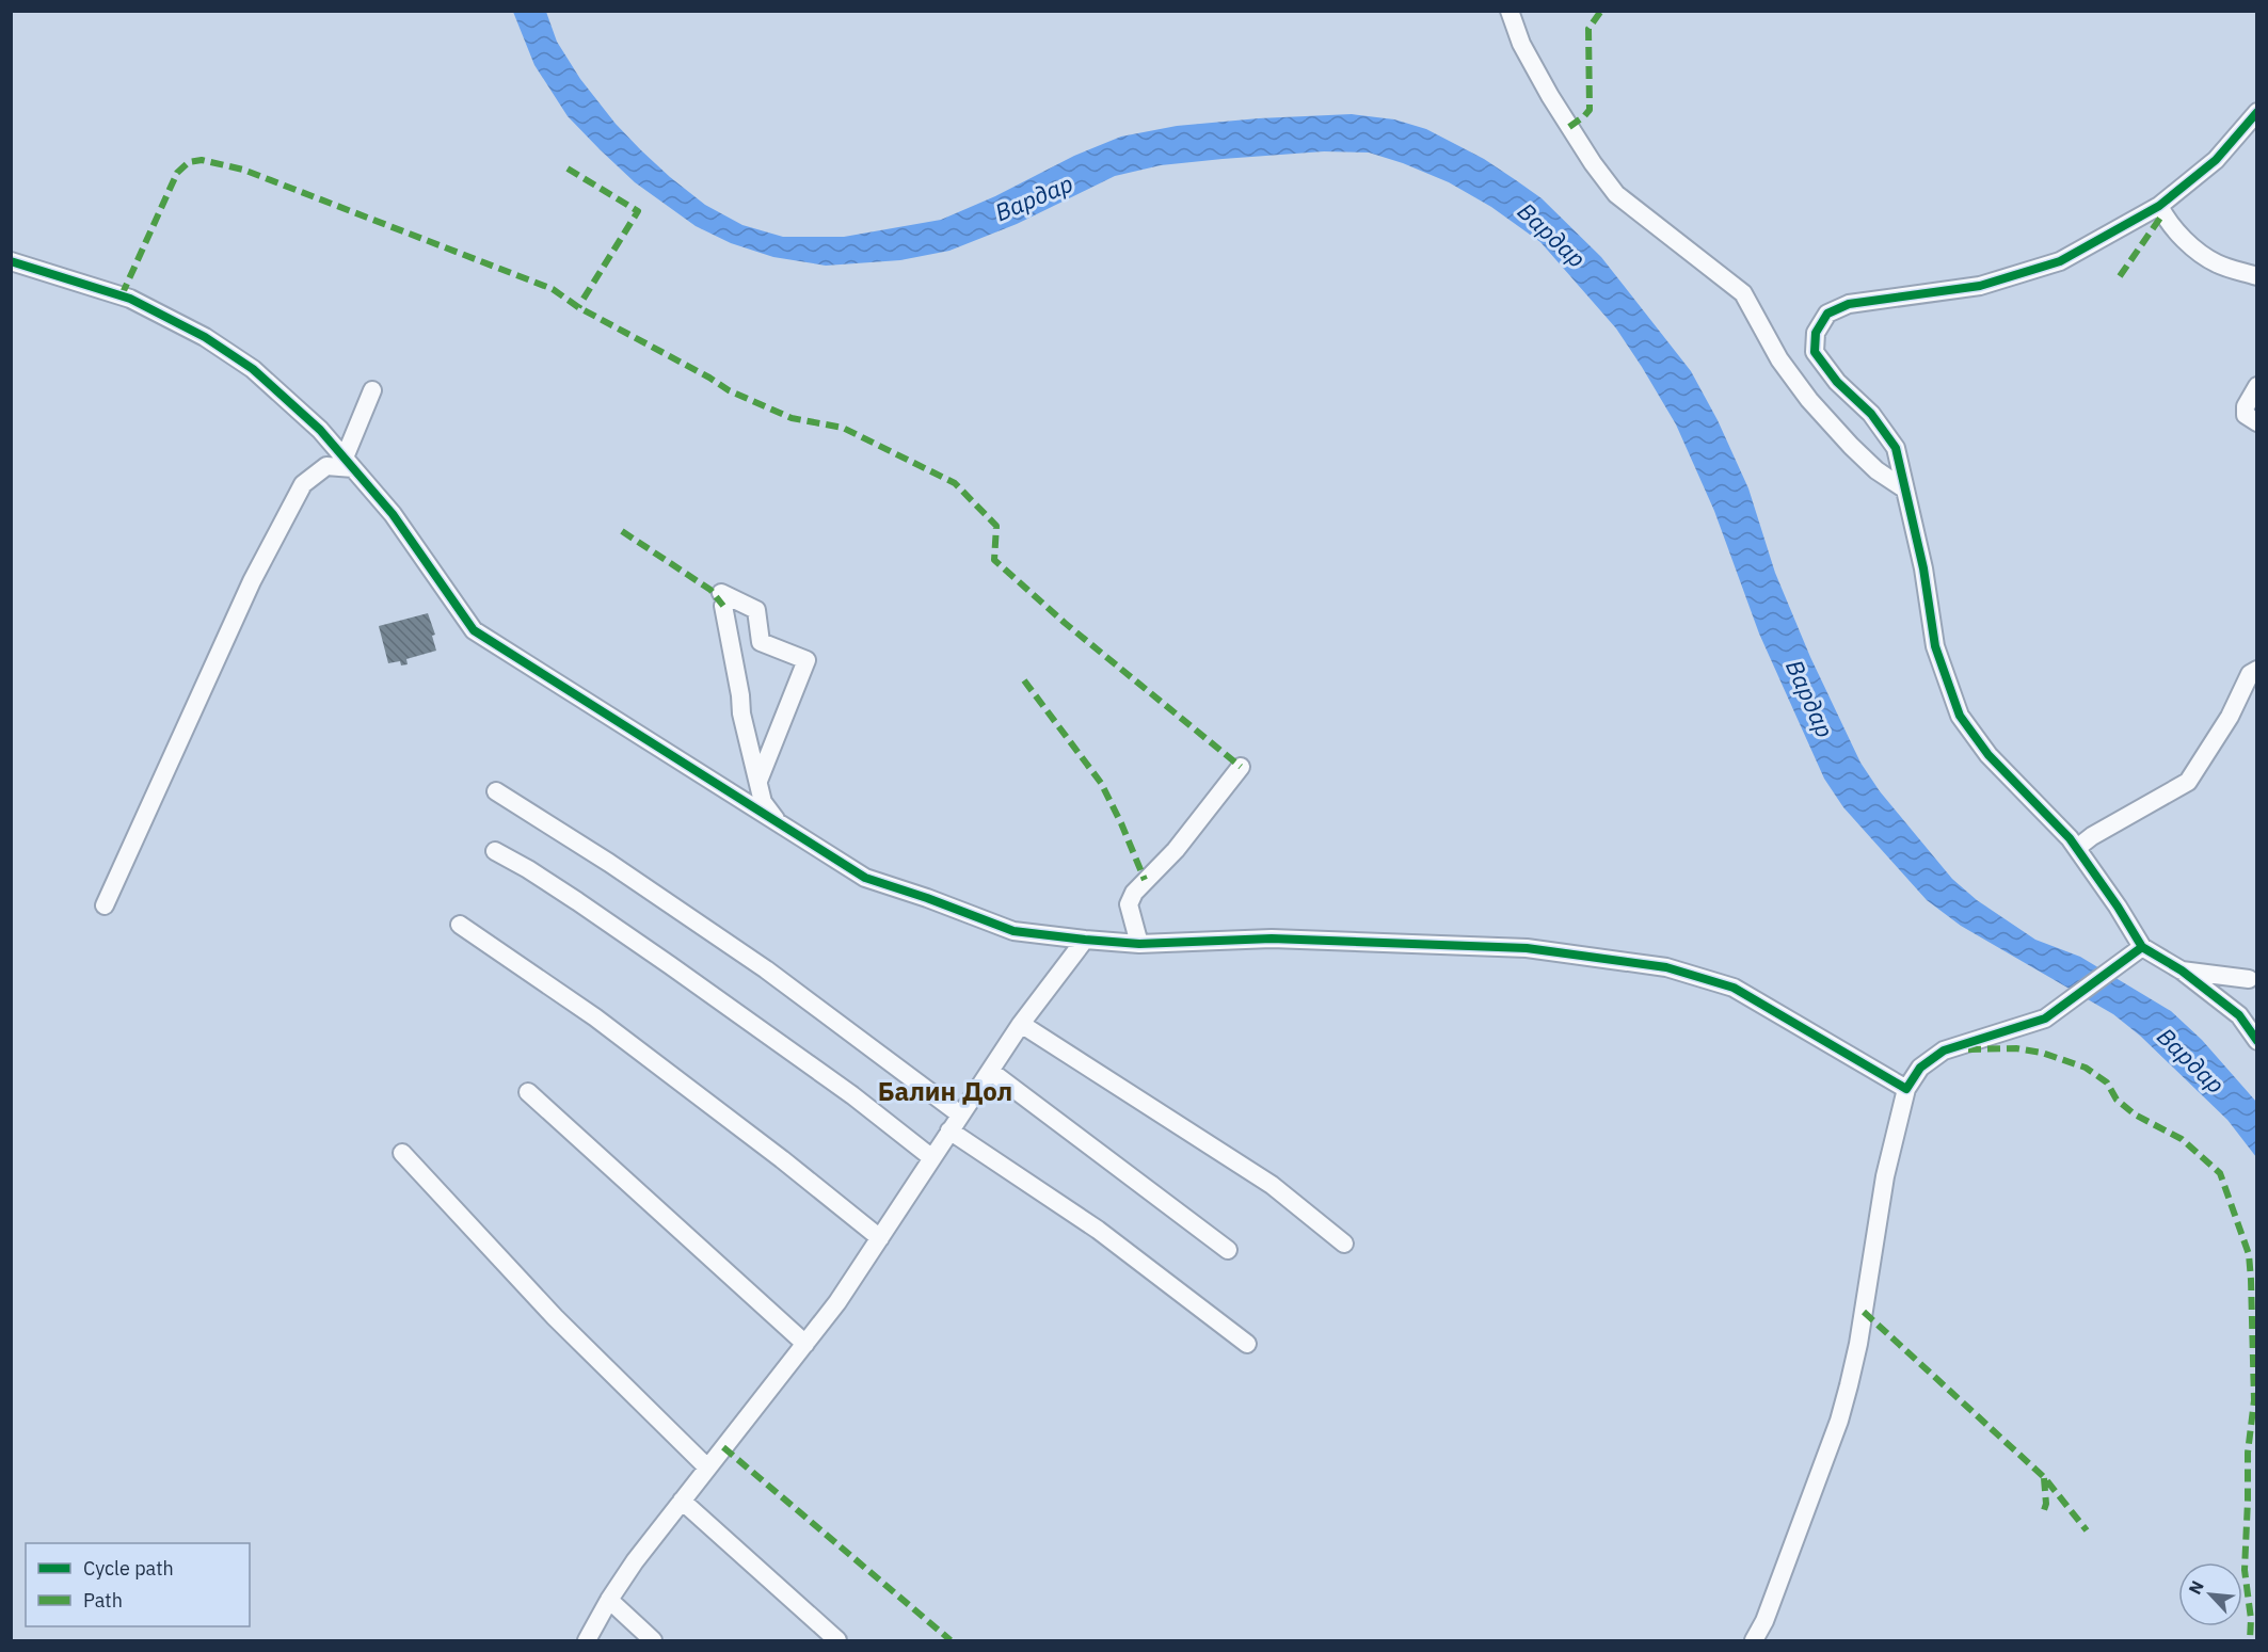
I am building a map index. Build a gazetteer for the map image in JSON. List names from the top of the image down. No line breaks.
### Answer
{"districts":["Балин Дол"],"water":["Вардар"],"legend":["Cycle path","Path"],"north":"top left"}
